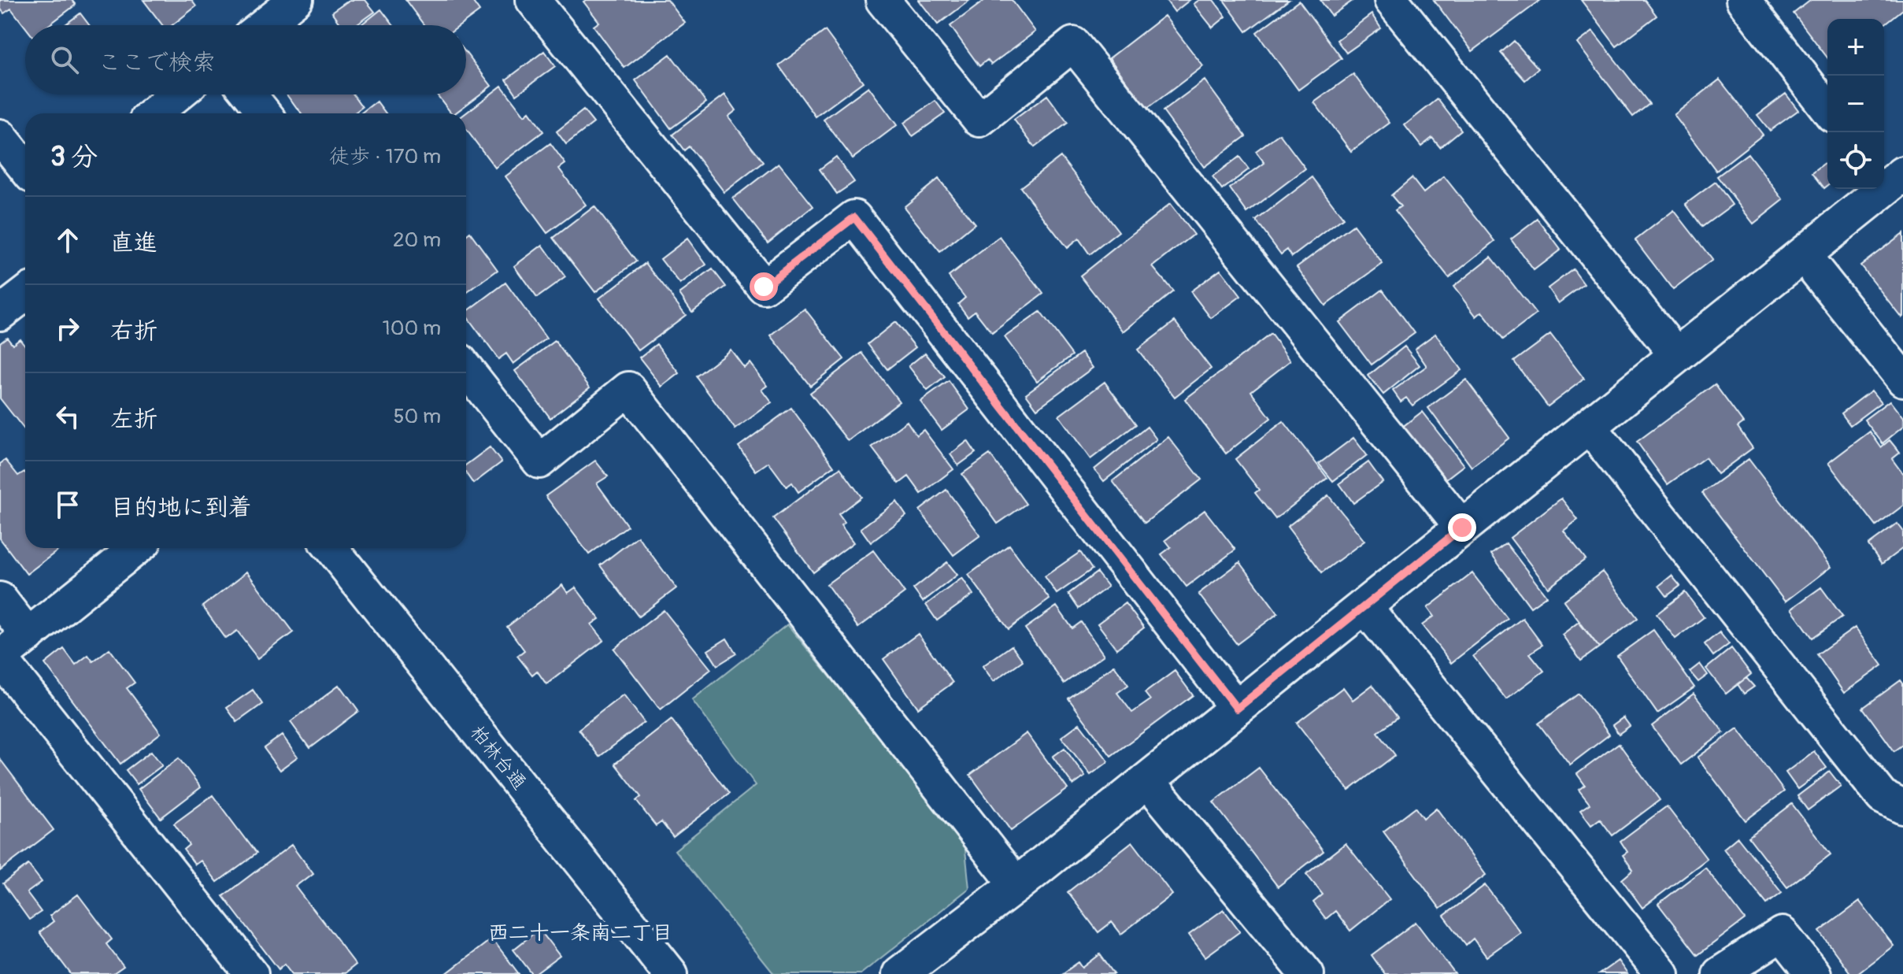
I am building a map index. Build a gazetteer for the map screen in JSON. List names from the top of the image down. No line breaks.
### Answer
{"streets":{"street":["柏林台通"]},"districts":["西二十一条南二丁目"],"page":{"map_buttons":["+","−"],"search":"ここで検索","heading":["3 分","徒歩 · 170 m"],"list":[["直進","20 m"],["右折","100 m"],["左折","50 m"],"目的地に到着"]}}
